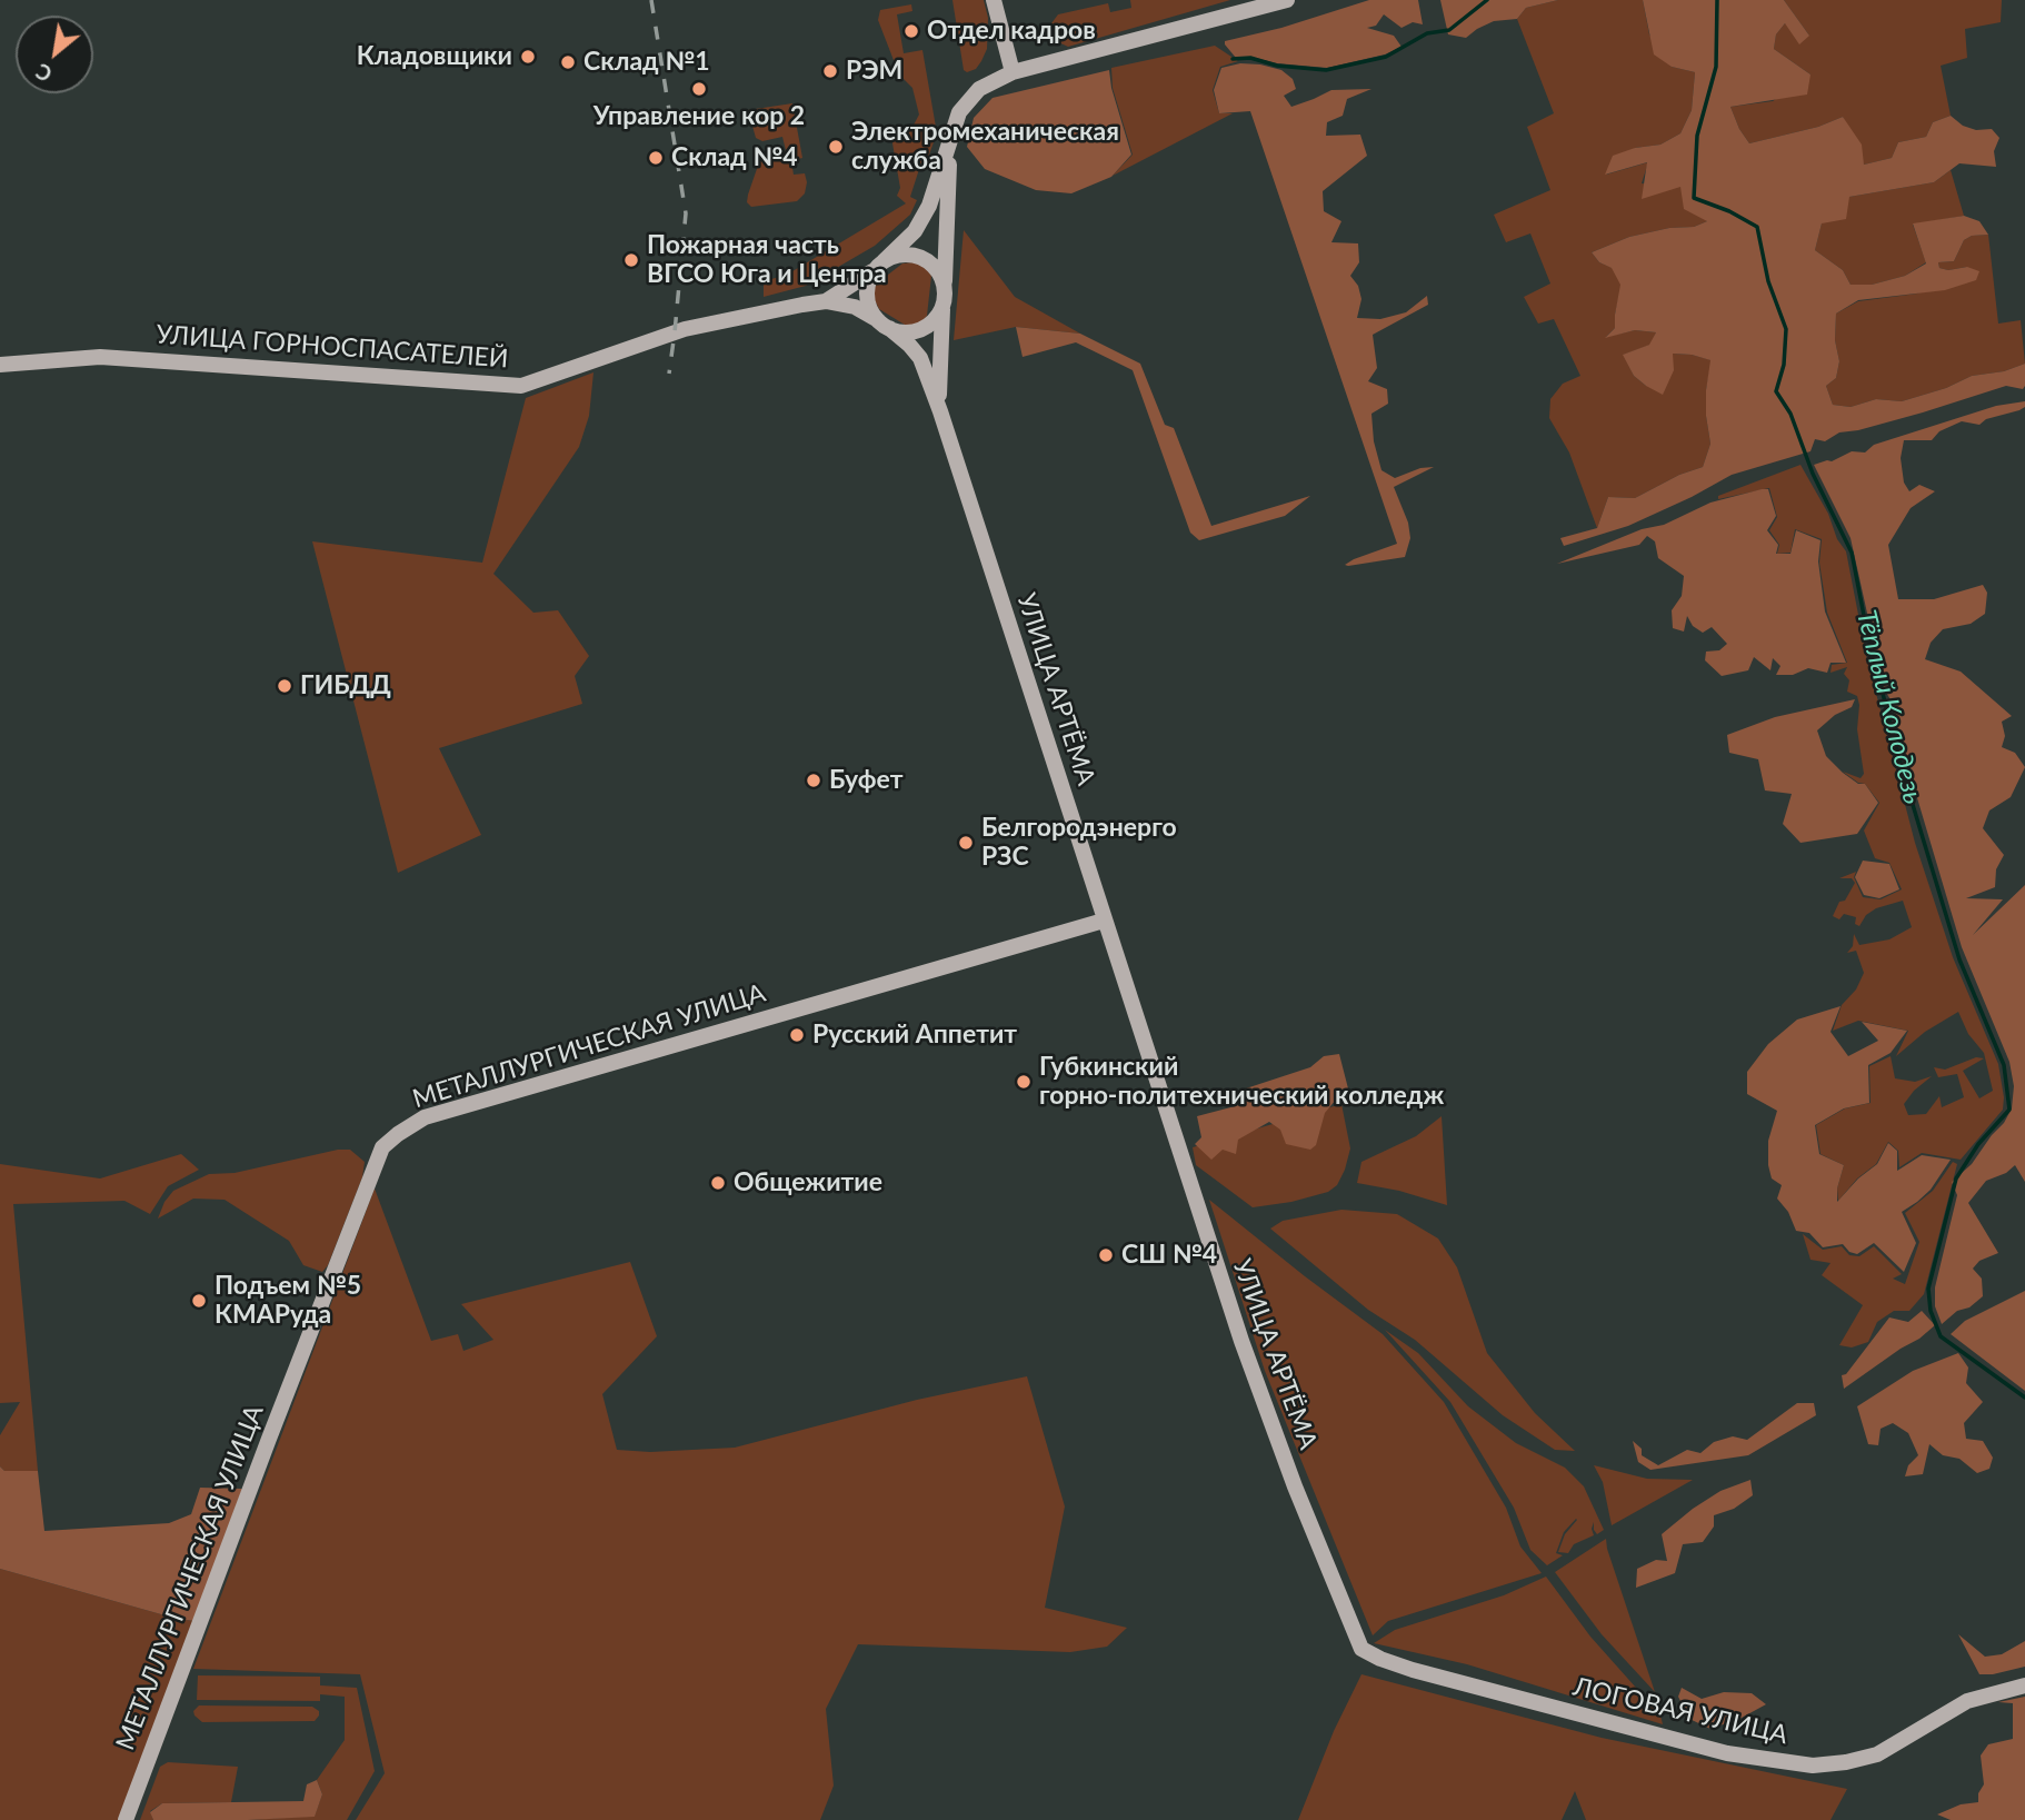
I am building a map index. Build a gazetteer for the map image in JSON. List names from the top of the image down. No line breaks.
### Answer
{"streets":{"street":["УЛИЦА ГОРНОСПАСАТЕЛЕЙ","УЛИЦА АРТЁМА","МЕТАЛЛУРГИЧЕСКАЯ УЛИЦА","ЛОГОВАЯ УЛИЦА"]},"crossings":[["УЛИЦА ГОРНОСПАСАТЕЛЕЙ","УЛИЦА АРТЁМА"],["УЛИЦА АРТЁМА","МЕТАЛЛУРГИЧЕСКАЯ УЛИЦА"],["УЛИЦА АРТЁМА","ЛОГОВАЯ УЛИЦА"]],"water":["Тёплый Колодезь"],"places":["Отдел кадров","Кладовщики","Склад №1","РЭМ","Управление кор 2","Электромеханическая служба","Склад №4","Пожарная часть ВГСО Юга и Центра","ГИБДД","Буфет","Белгородэнерго РЗС","Русский Аппетит","Губкинский горно-политехнический колледж","Общежитие","СШ №4","Подъем №5 КМАРуда"],"north":"bottom left"}
